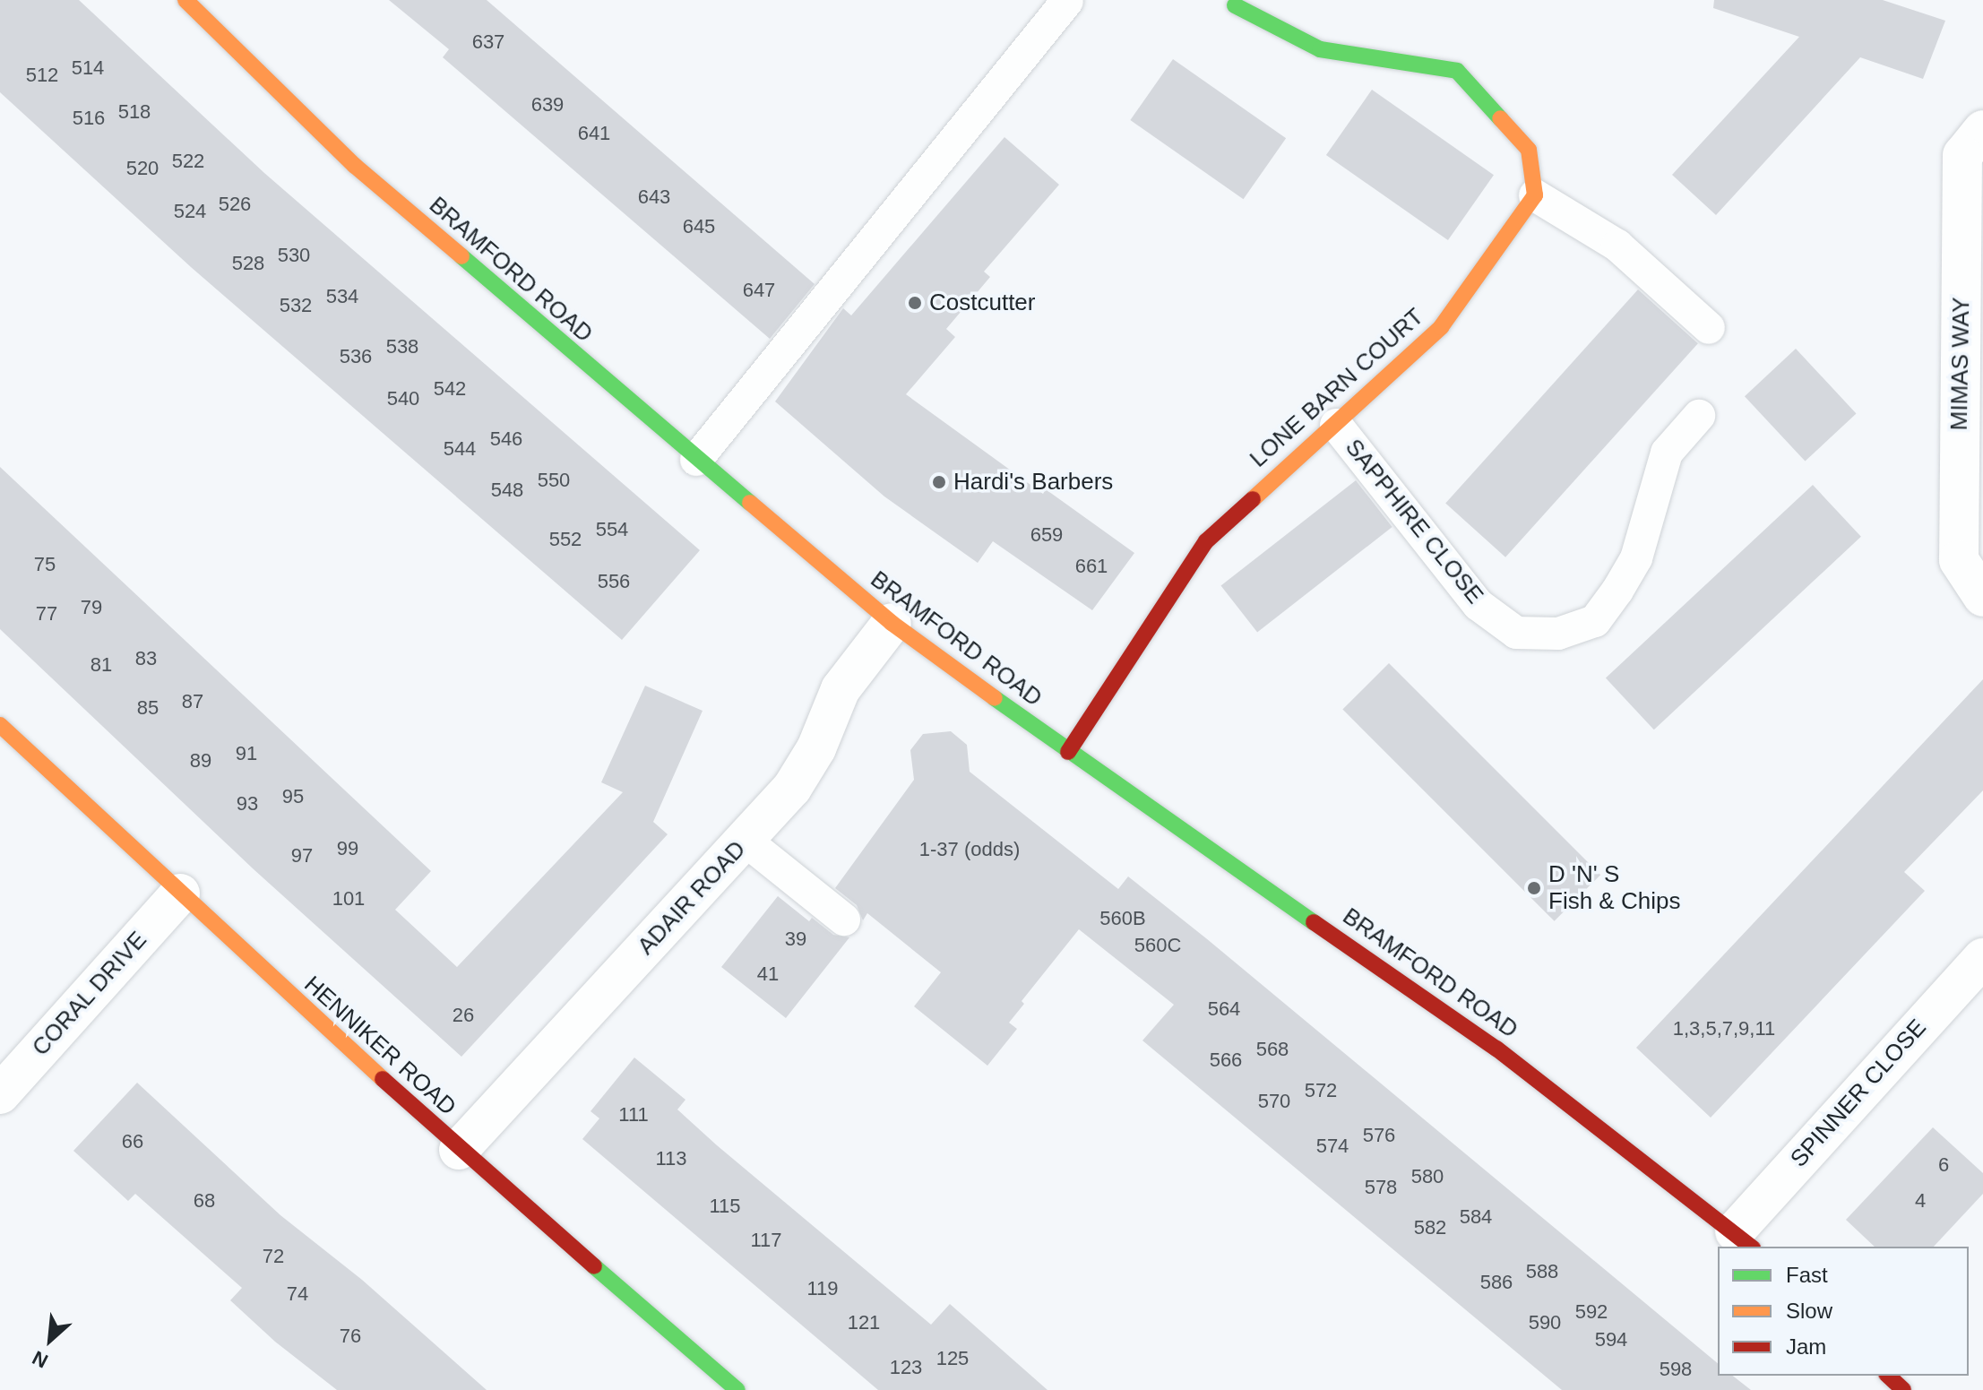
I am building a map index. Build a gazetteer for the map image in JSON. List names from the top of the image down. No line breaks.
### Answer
{"streets":{"street":["BRAMFORD ROAD","MIMAS WAY","LONE BARN COURT","ADAIR ROAD","CORAL DRIVE","HENNIKER ROAD","SPINNER CLOSE"],"lane":["SAPPHIRE CLOSE"]},"crossings":[["BRAMFORD ROAD","LONE BARN COURT"],["BRAMFORD ROAD","ADAIR ROAD"],["BRAMFORD ROAD","SPINNER CLOSE"],["LONE BARN COURT","SAPPHIRE CLOSE"],["ADAIR ROAD","HENNIKER ROAD"],["CORAL DRIVE","HENNIKER ROAD"]],"places":["Costcutter","Hardi's Barbers","D 'N' S Fish & Chips"],"house_numbers":["637","514","512","639","518","516","641","522","520","643","526","524","645","530","528","647","534","532","538","536","542","540","546","544","550","548","554","659","552","75","661","556","79","77","83","81","87","85","91","89","95","93","99","1-37 (odds)","97","101","560B","39","560C","41","564","26","1,3,5,7,9,11","568","566","572","570","111","576","66","574","113","6","580","578","68","4","115","584","582","117","72","588","586","119","74","592","121","590","76","594","125","123","598"],"legend":["Fast","Slow","Jam"],"north":"bottom left"}
